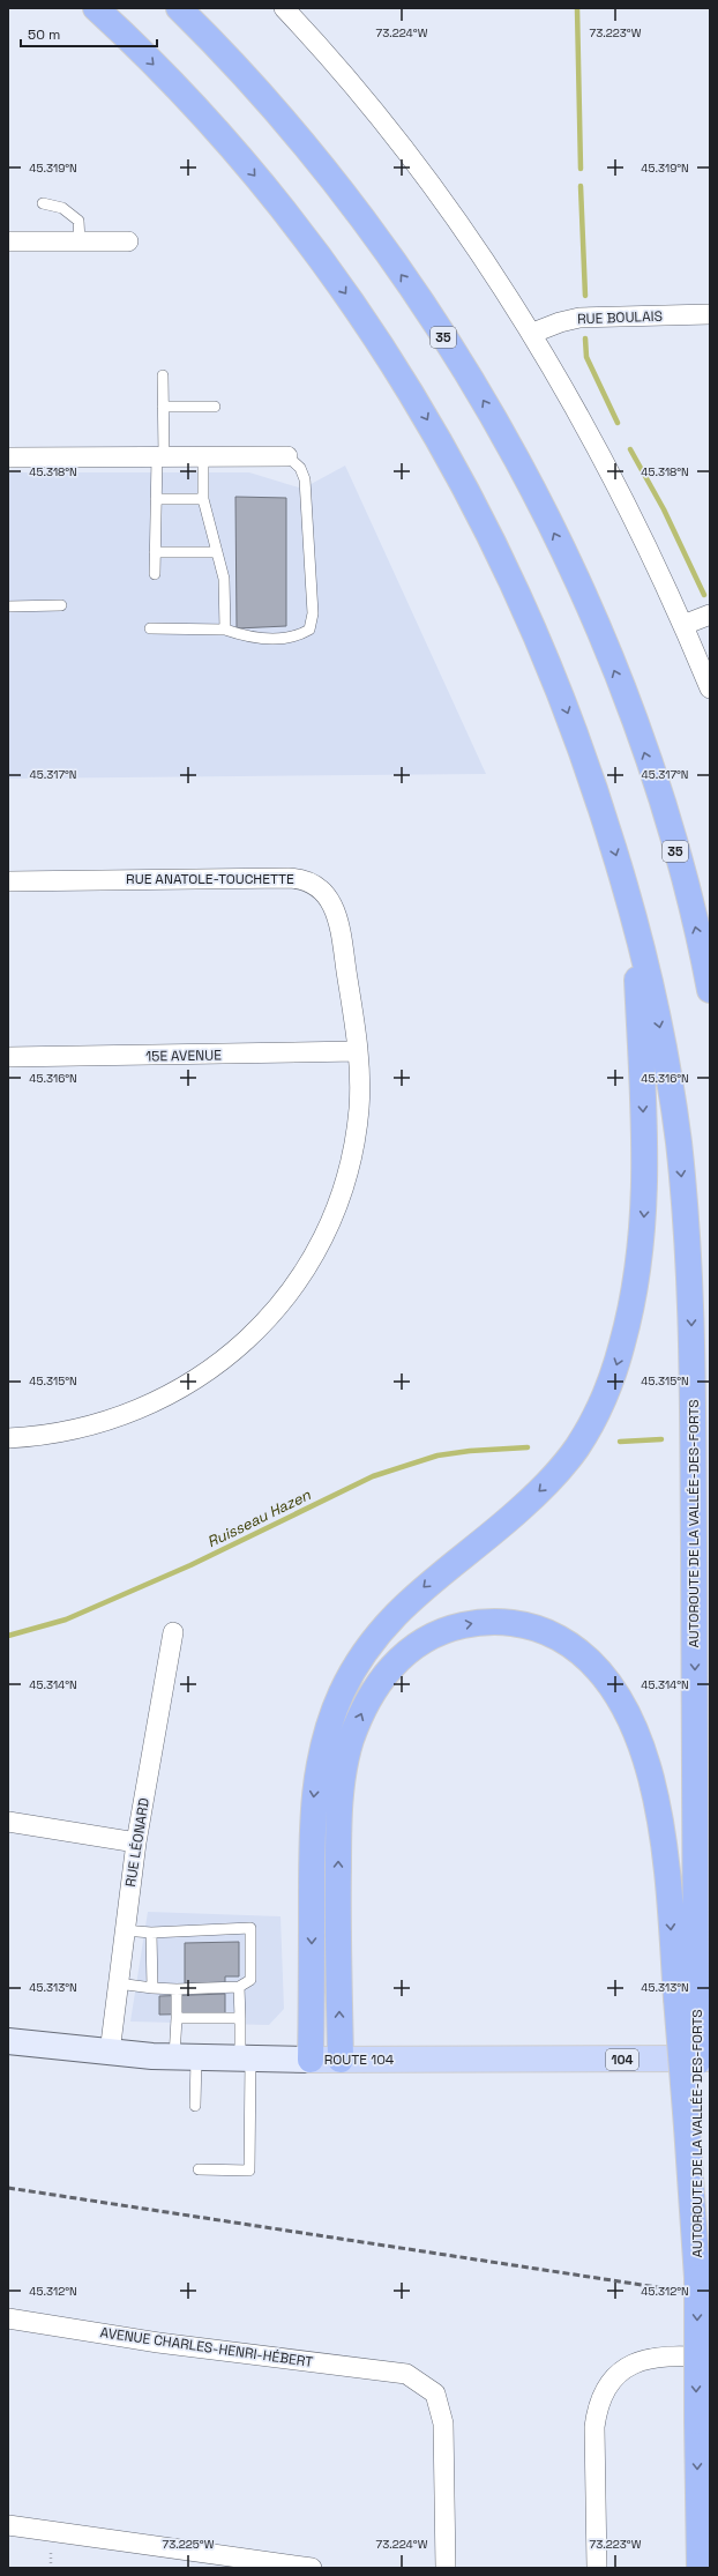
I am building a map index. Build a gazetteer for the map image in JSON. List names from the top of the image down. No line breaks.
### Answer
{"streets":{"highway":["35","AUTOROUTE DE LA VALLÉE-DES-FORTS"],"main road":["ROUTE 104","104"],"street":["RUE BOULAIS","RUE ANATOLE-TOUCHETTE","15E AVENUE","RUE LÉONARD","AVENUE CHARLES-HENRI-HÉBERT"]},"crossings":[["RUE ANATOLE-TOUCHETTE","15E AVENUE"],["RUE LÉONARD","ROUTE 104"]],"water":["Ruisseau Hazen"],"scale_bar":"50 m","coordinates":["73.224°W","73.223°W","45.319°N","45.318°N","45.317°N","45.316°N","45.315°N","45.314°N","45.313°N","45.312°N","73.225°W"]}
